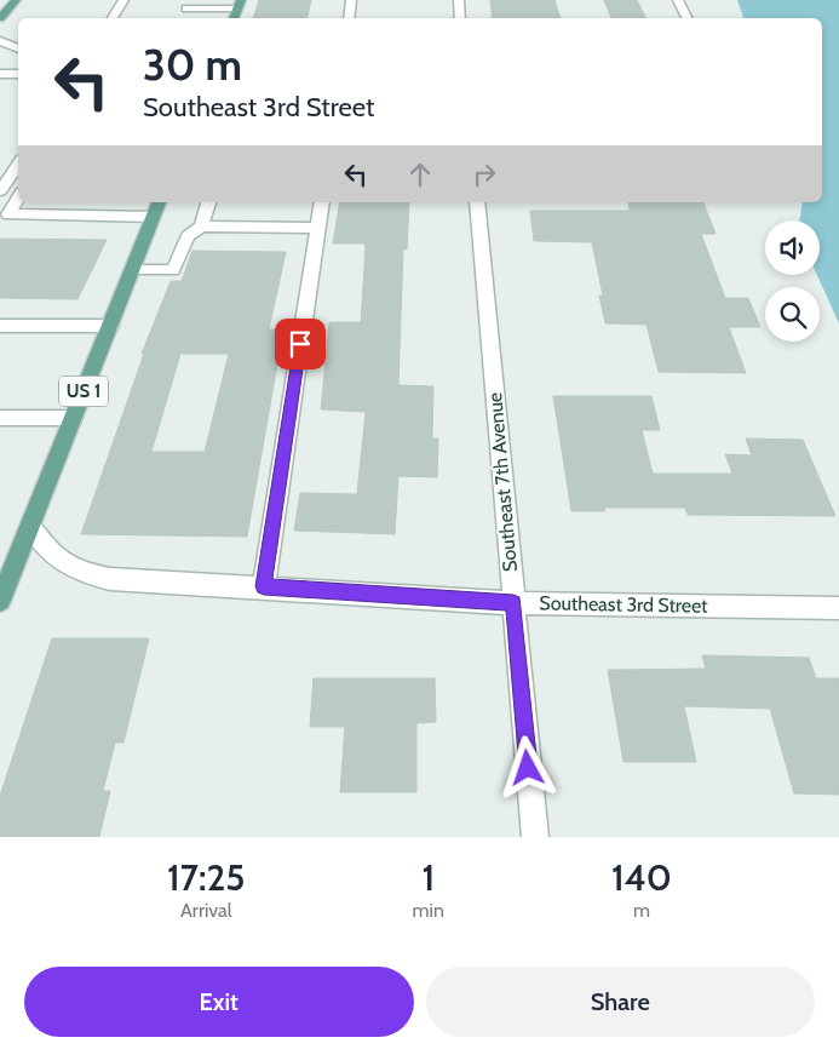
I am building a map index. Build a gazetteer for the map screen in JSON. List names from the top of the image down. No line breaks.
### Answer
{"streets":{"main road":["US 1"],"street":["Southeast 7th Avenue","Southeast 3rd Street"]},"crossings":[["US 1","Southeast 3rd Street"],["Southeast 7th Avenue","Southeast 3rd Street"]],"page":{"turn":["30 m","Southeast 3rd Street"],"eta":["17:25","Arrival","1","min","140","m"],"buttons":["Exit","Share"]}}
